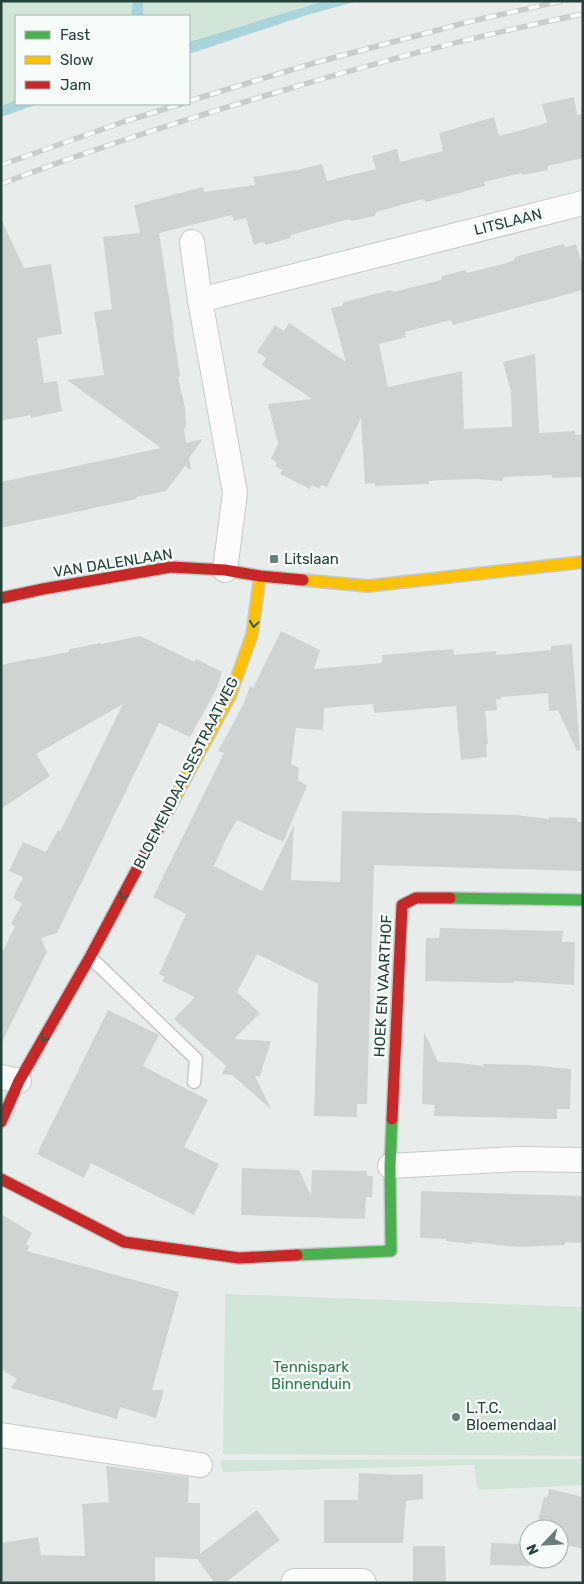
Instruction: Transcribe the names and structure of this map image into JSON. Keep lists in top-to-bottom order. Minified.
{"streets":{"street":["LITSLAAN","VAN DALENLAAN","BLOEMENDAALSESTRAATWEG","HOEK EN VAARTHOF"]},"crossings":[["VAN DALENLAAN","BLOEMENDAALSESTRAATWEG"]],"one_way":["BLOEMENDAALSESTRAATWEG"],"parks":["Tennispark Binnenduin"],"places":{"transit":["Litslaan"],"other":["L.T.C. Bloemendaal"]},"legend":["Fast","Slow","Jam"],"north":"bottom left"}
